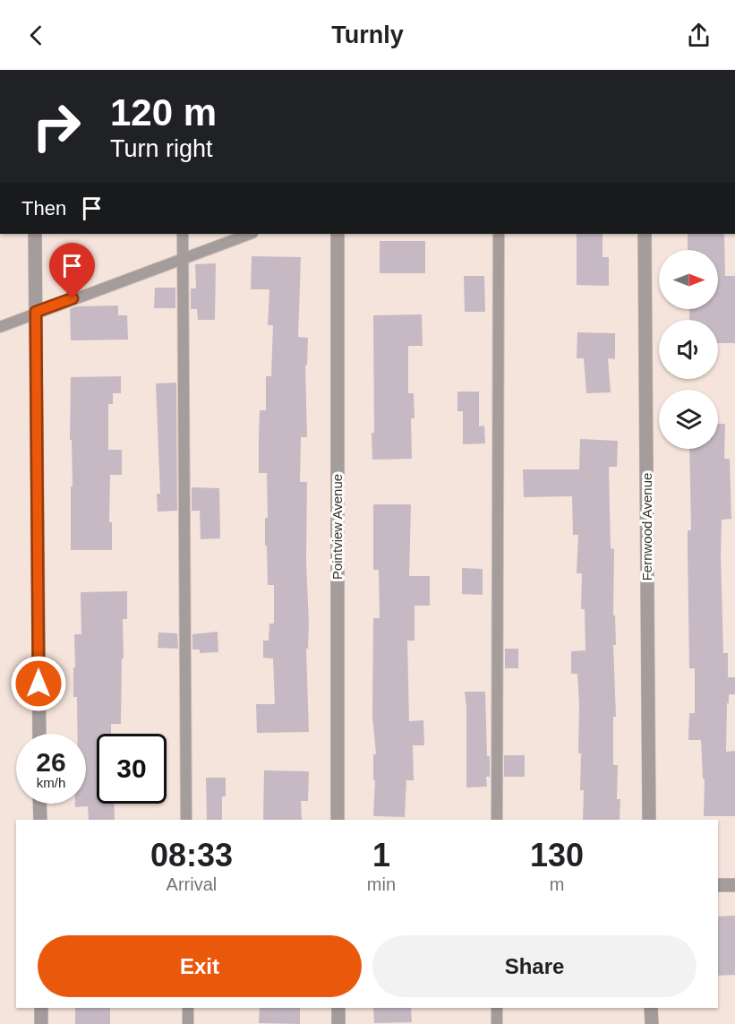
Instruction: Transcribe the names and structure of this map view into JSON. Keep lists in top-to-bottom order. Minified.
{"streets":{"street":["Pointview Avenue","Fernwood Avenue"]},"north":"right","page":{"header":"Turnly","turn":["120 m","Turn right"],"then":"Then","speed":"26 km/h","limit":"30","eta":["08:33","Arrival","1","min","130","m"],"buttons":["Exit","Share"]}}
